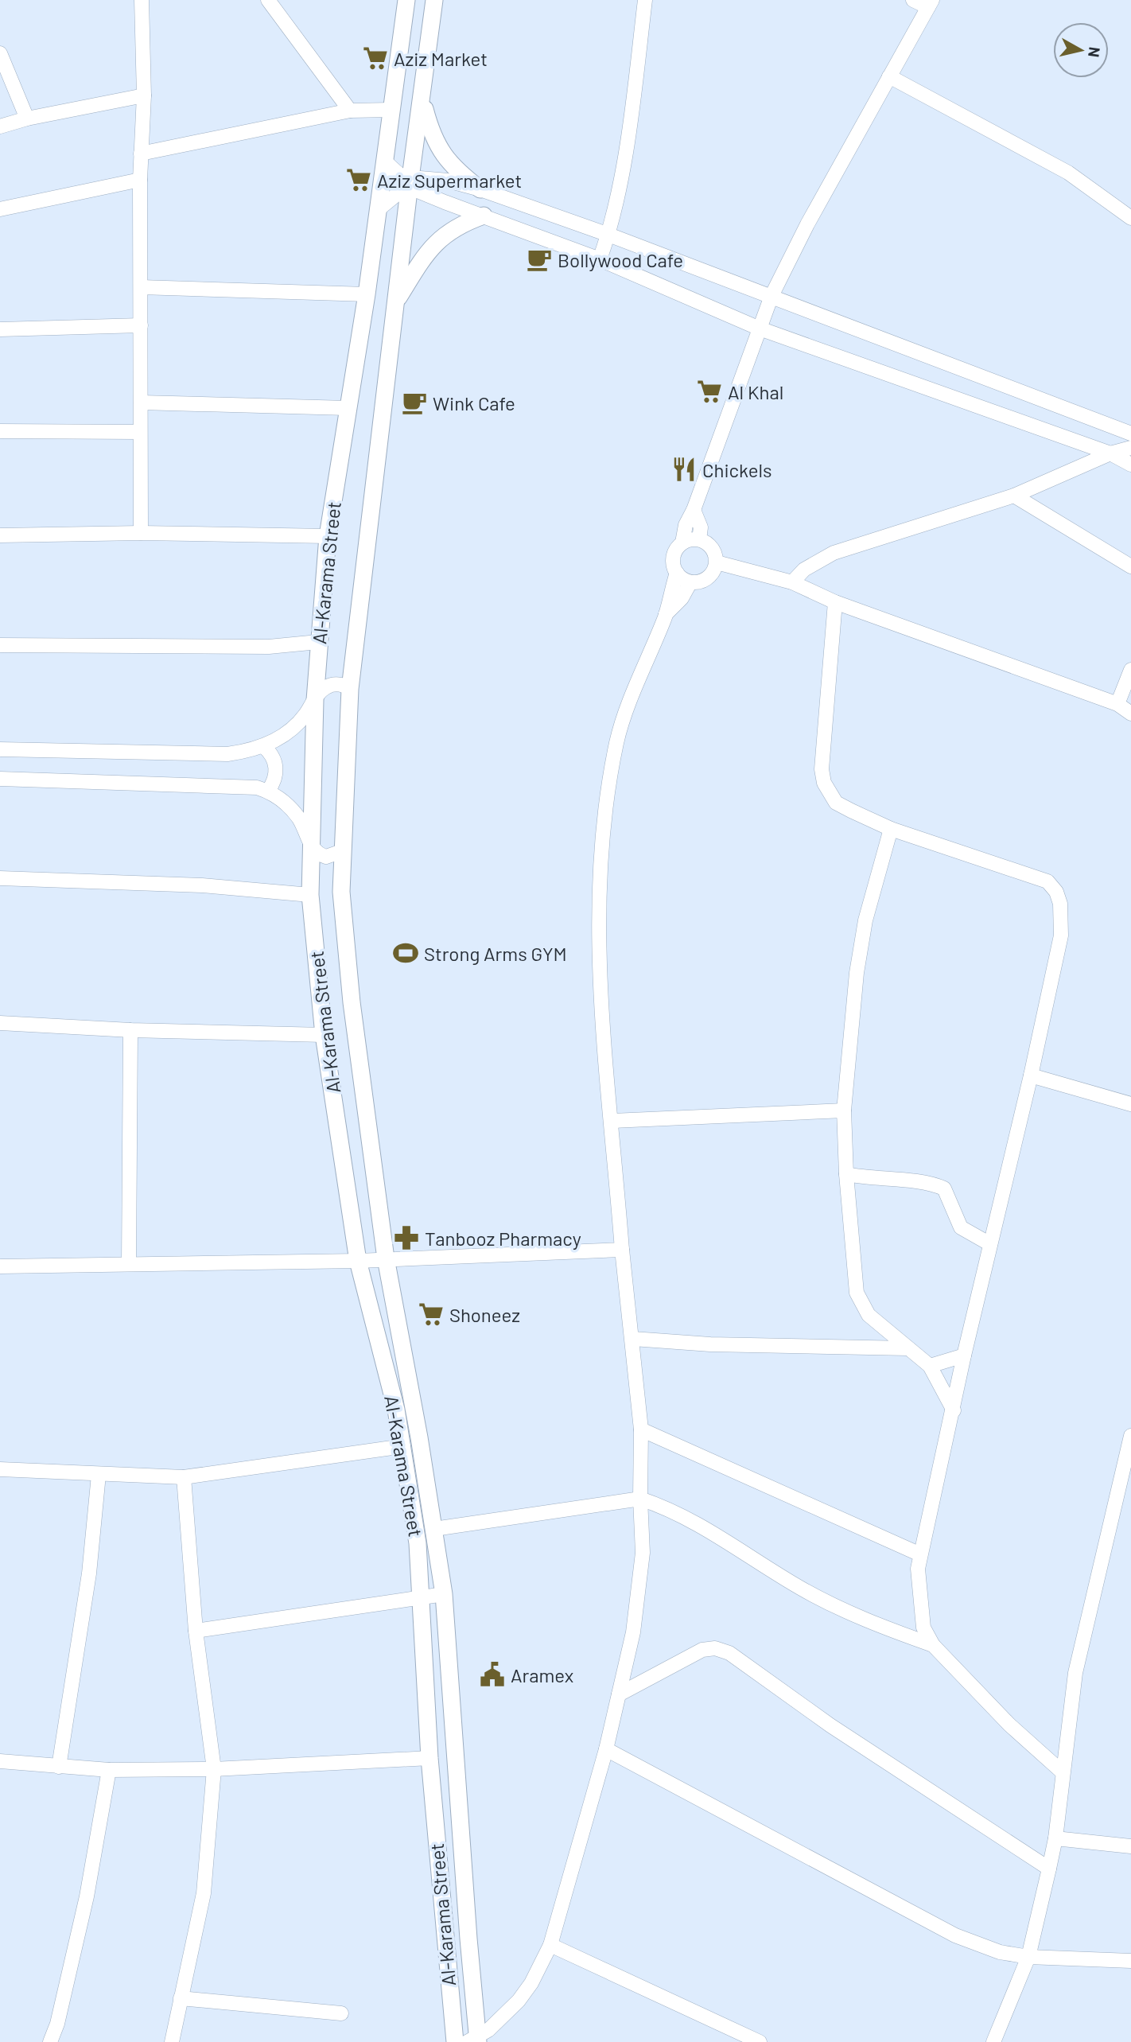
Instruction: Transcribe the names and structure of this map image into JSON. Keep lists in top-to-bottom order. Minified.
{"streets":{"street":["Al-Karama Street"]},"places":{"supermarket":["Aziz Market","Aziz Supermarket","Al Khal","Shoneez"],"cafe":["Bollywood Cafe","Wink Cafe"],"restaurant":["Chickels"],"sports":["Strong Arms GYM"],"pharmacy":["Tanbooz Pharmacy"],"public building":["Aramex"]},"north":"right"}
